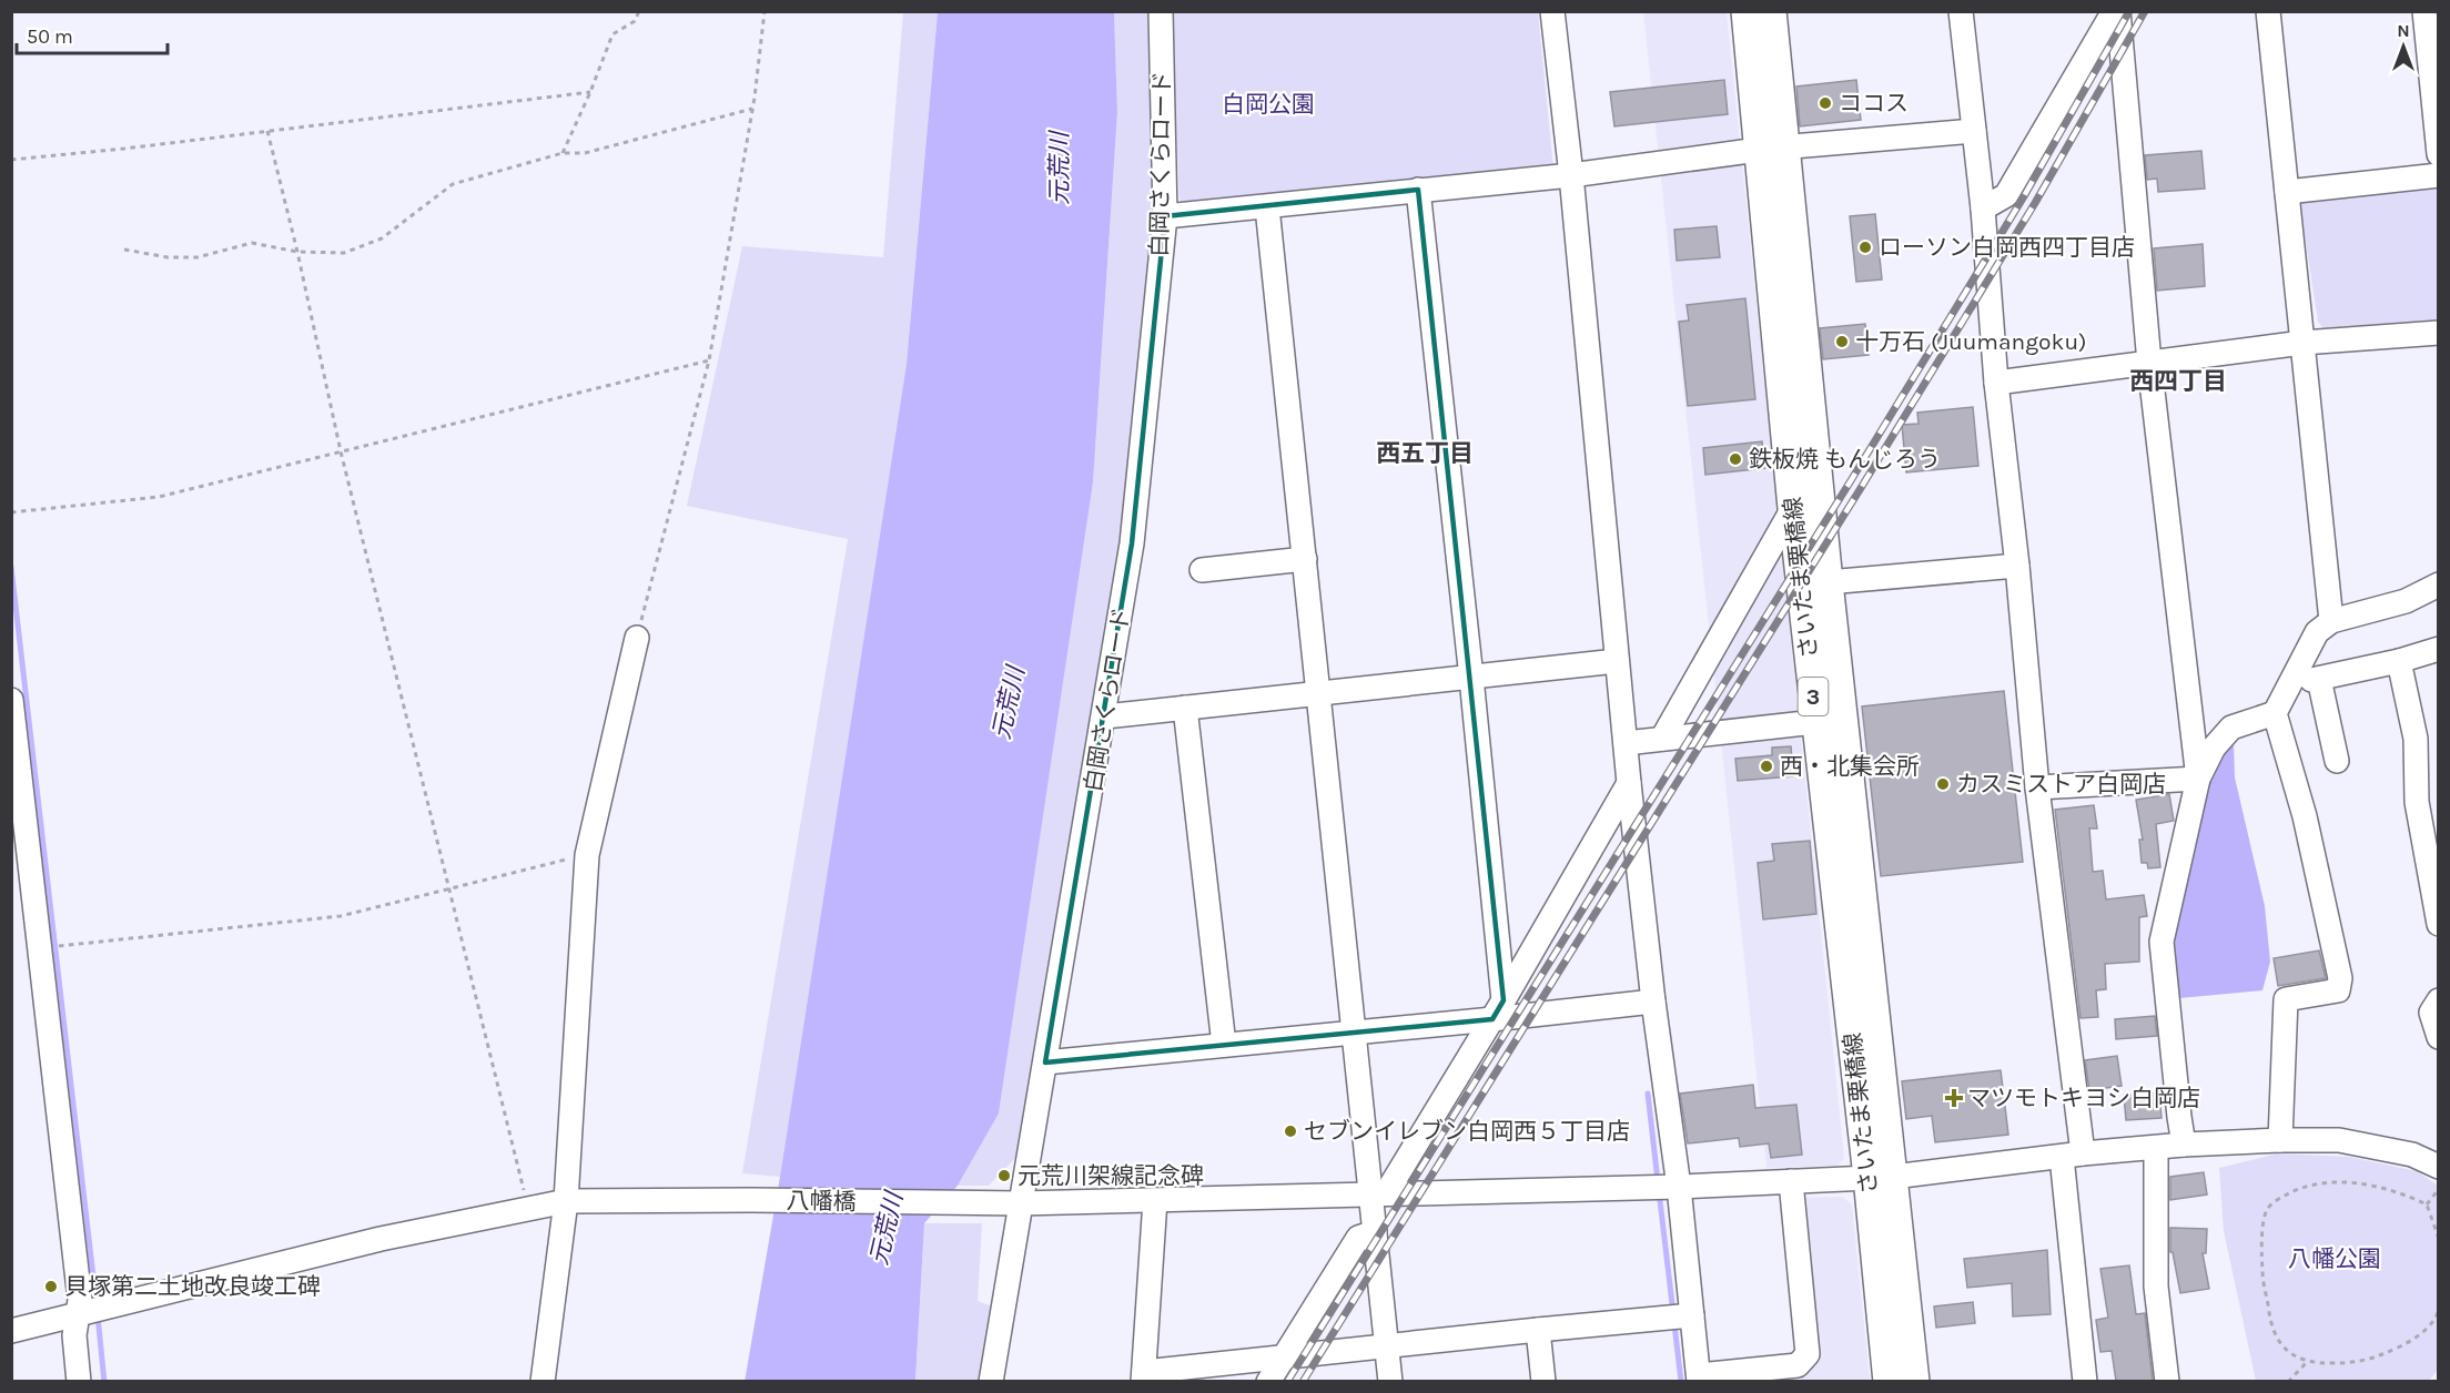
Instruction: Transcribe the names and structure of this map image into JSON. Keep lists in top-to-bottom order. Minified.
{"streets":{"main road":["さいたま栗橋線","3"],"street":["白岡さくらロード","八幡橋"]},"crossings":[["白岡さくらロード","八幡橋"],["さいたま栗橋線","八幡橋"]],"districts":["西四丁目","西五丁目"],"water":["元荒川"],"parks":["白岡公園","八幡公園"],"places":{"other":["ココス","ローソン白岡西四丁目店","十万石 (Juumangoku)","鉄板焼 もんじろう","西・北集会所","カスミストア白岡店","セブンイレブン白岡西５丁目店","元荒川架線記念碑","貝塚第二土地改良竣工碑"],"health":["マツモトキヨシ白岡店"]},"scale_bar":"50 m","north":"top"}
